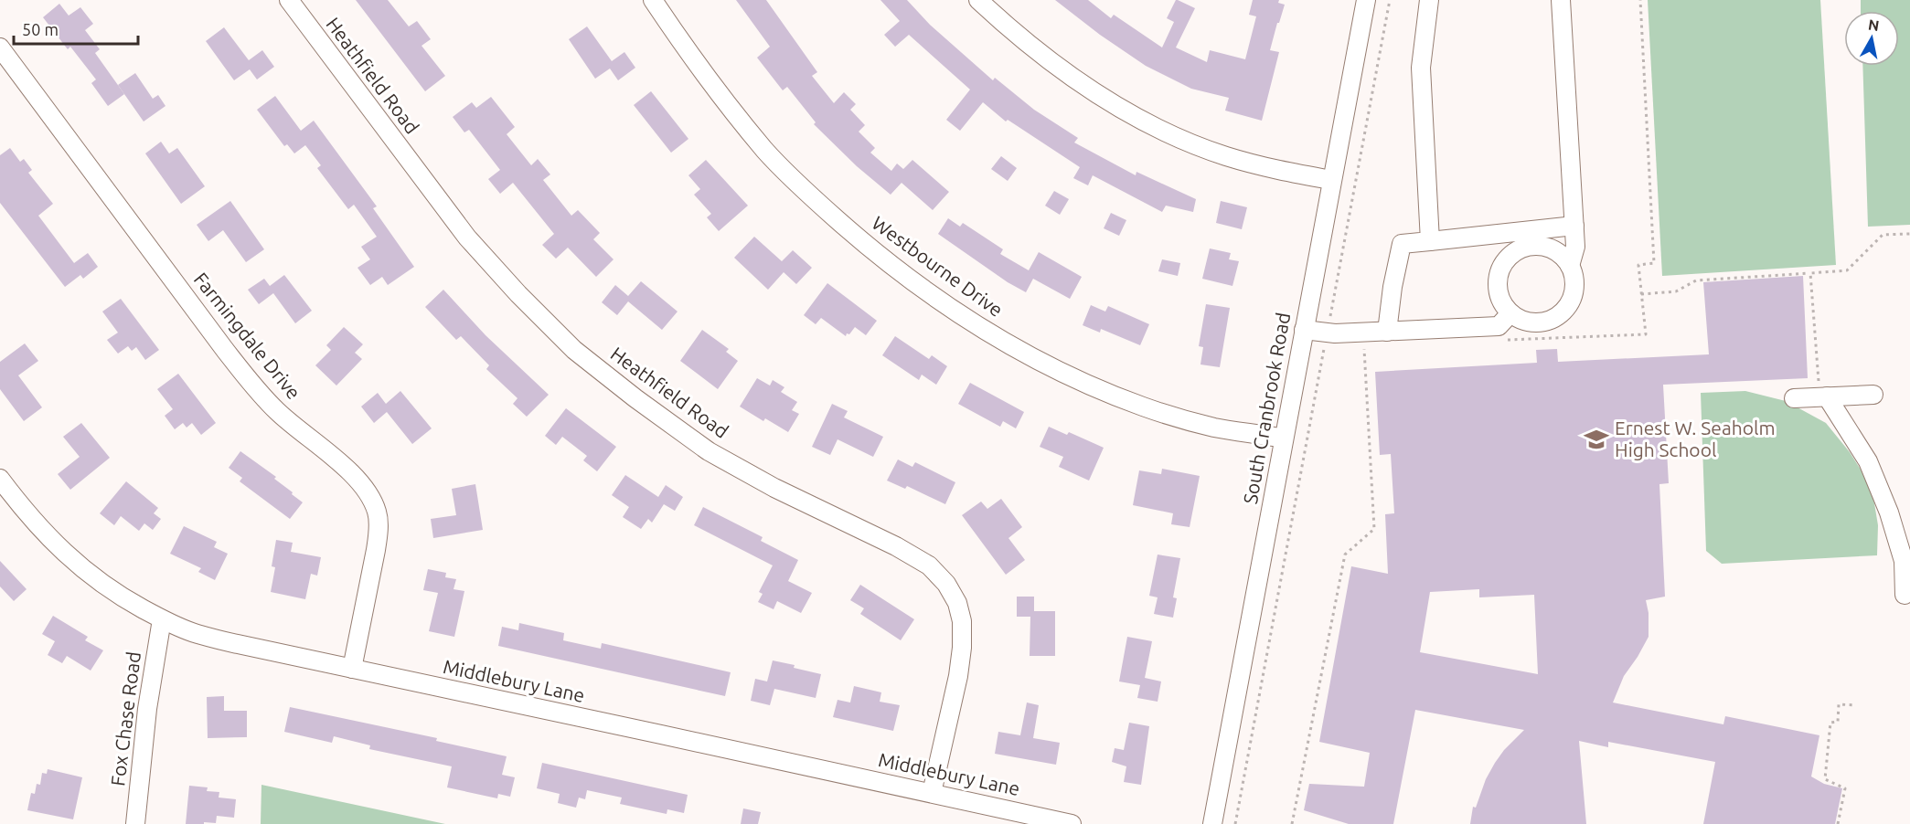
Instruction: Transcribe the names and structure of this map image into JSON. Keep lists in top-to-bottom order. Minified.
{"streets":{"street":["Heathfield Road","Westbourne Drive","Farmingdale Drive","South Cranbrook Road","Middlebury Lane","Fox Chase Road"]},"crossings":[["Heathfield Road","Middlebury Lane"],["Westbourne Drive","South Cranbrook Road"],["Farmingdale Drive","Middlebury Lane"],["Middlebury Lane","Fox Chase Road"]],"places":{"school or university":["Ernest W. Seaholm High School"]},"scale_bar":"50 m","north":"top"}
